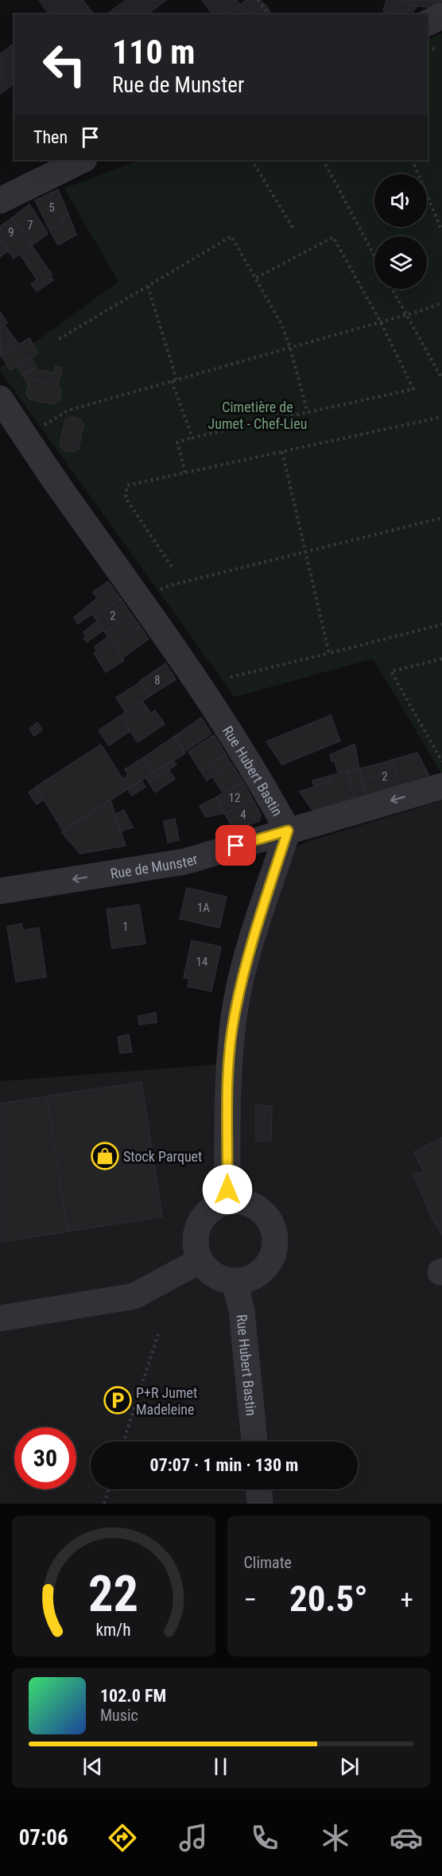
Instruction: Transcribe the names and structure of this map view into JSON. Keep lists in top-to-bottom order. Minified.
{"streets":{"street":["Rue Hubert Bastin","Rue de Munster"]},"crossings":[["Rue Hubert Bastin","Rue de Munster"]],"one_way":["Rue de Munster"],"parks":["Cimetière de Jumet - Chef-Lieu"],"places":{"shop":["Stock Parquet"],"parking":["P+R Jumet Madeleine"]},"house_numbers":["5","7","9","2","8","2","12","4","1A","1","14"],"page":{"turn":["110 m","Rue de Munster"],"then":"Then","limit":"30","trip":"07:07 · 1 min · 130 m","tile":"Climate","heat":["−","20.5°","+"],"song":["102.0 FM","Music"],"tabs":"07:06","gauge":["22","km/h"]}}
